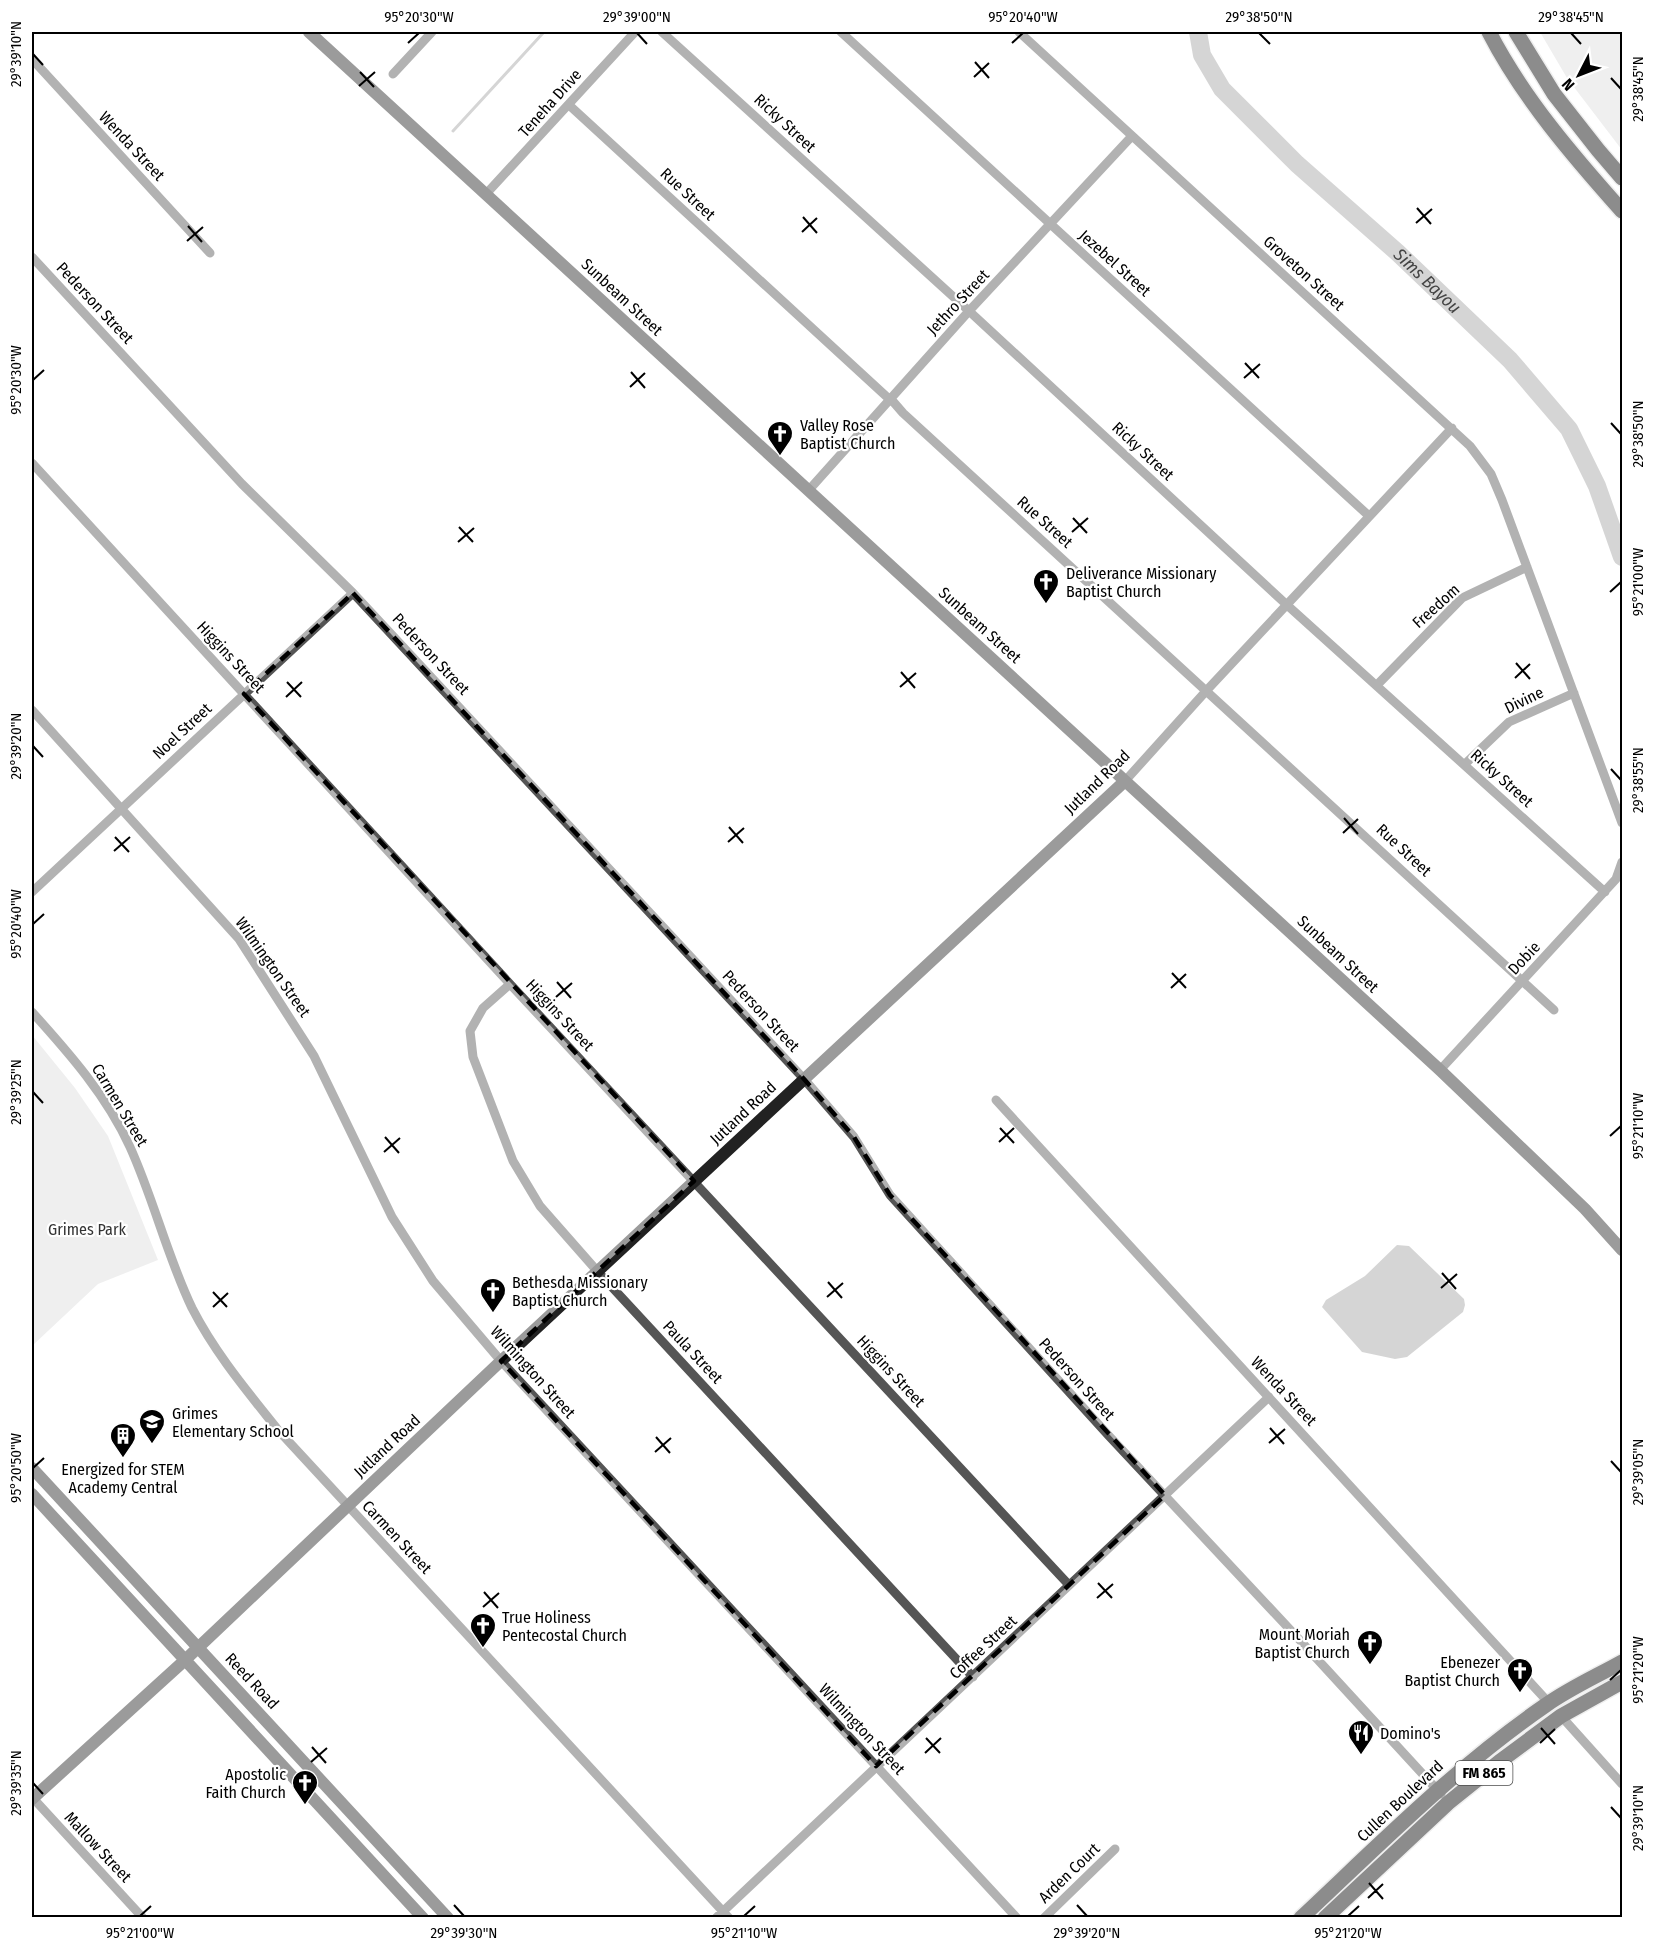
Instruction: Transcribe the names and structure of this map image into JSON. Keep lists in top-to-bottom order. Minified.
{"streets":{"main road":["FM 865","Cullen Boulevard"],"street":["Teneha Drive","Ricky Street","Wenda Street","Rue Street","Jezebel Street","Groveton Street","Sunbeam Street","Jethro Street","Pederson Street","Freedom","Higgins Street","Divine","Noel Street","Jutland Road","Dobie","Wilmington Street","Carmen Street","Paula Street","Coffee Street","Reed Road","Mallow Street","Arden Court"]},"crossings":[["Teneha Drive","Rue Street"],["Teneha Drive","Sunbeam Street"],["Ricky Street","Jethro Street"],["Ricky Street","Freedom"],["Ricky Street","Divine"],["Ricky Street","Jutland Road"],["Ricky Street","Dobie"],["Wenda Street","Coffee Street"],["Wenda Street","Cullen Boulevard"],["Rue Street","Jethro Street"],["Rue Street","Jutland Road"],["Rue Street","Dobie"],["Jezebel Street","Jethro Street"],["Jezebel Street","Jutland Road"],["Groveton Street","Jethro Street"],["Groveton Street","Freedom"],["Groveton Street","Jutland Road"],["Sunbeam Street","Jethro Street"],["Sunbeam Street","Jutland Road"],["Sunbeam Street","Dobie"],["Pederson Street","Noel Street"],["Pederson Street","Jutland Road"],["Pederson Street","Coffee Street"],["Pederson Street","Cullen Boulevard"],["Higgins Street","Noel Street"],["Higgins Street","Jutland Road"],["Higgins Street","Paula Street"],["Higgins Street","Coffee Street"],["Noel Street","Wilmington Street"],["Jutland Road","Wilmington Street"],["Jutland Road","Carmen Street"],["Jutland Road","Paula Street"],["Jutland Road","Reed Road"],["Jutland Road","Mallow Street"],["Wilmington Street","Coffee Street"],["Carmen Street","Coffee Street"],["Paula Street","Coffee Street"]],"water":["Sims Bayou"],"parks":["Grimes Park"],"places":{"church":["Valley Rose Baptist Church","Deliverance Missionary Baptist Church","Bethesda Missionary Baptist Church","True Holiness Pentecostal Church","Mount Moriah Baptist Church","Ebenezer Baptist Church","Apostolic Faith Church"],"school or university":["Grimes Elementary School"],"building":["Energized for STEM Academy Central"],"restaurant":["Domino's"]},"north":"bottom left","coordinates":["95°20'30\"W","29°39'00\"N","95°20'40\"W","29°38'50\"N","29°38'45\"N","29°39'10\"N","95°21'00\"W","29°39'20\"N","29°38'55\"N","29°39'25\"N","95°21'10\"W","95°20'50\"W","29°39'05\"N","95°21'20\"W","29°39'35\"N","29°39'30\"N"]}
